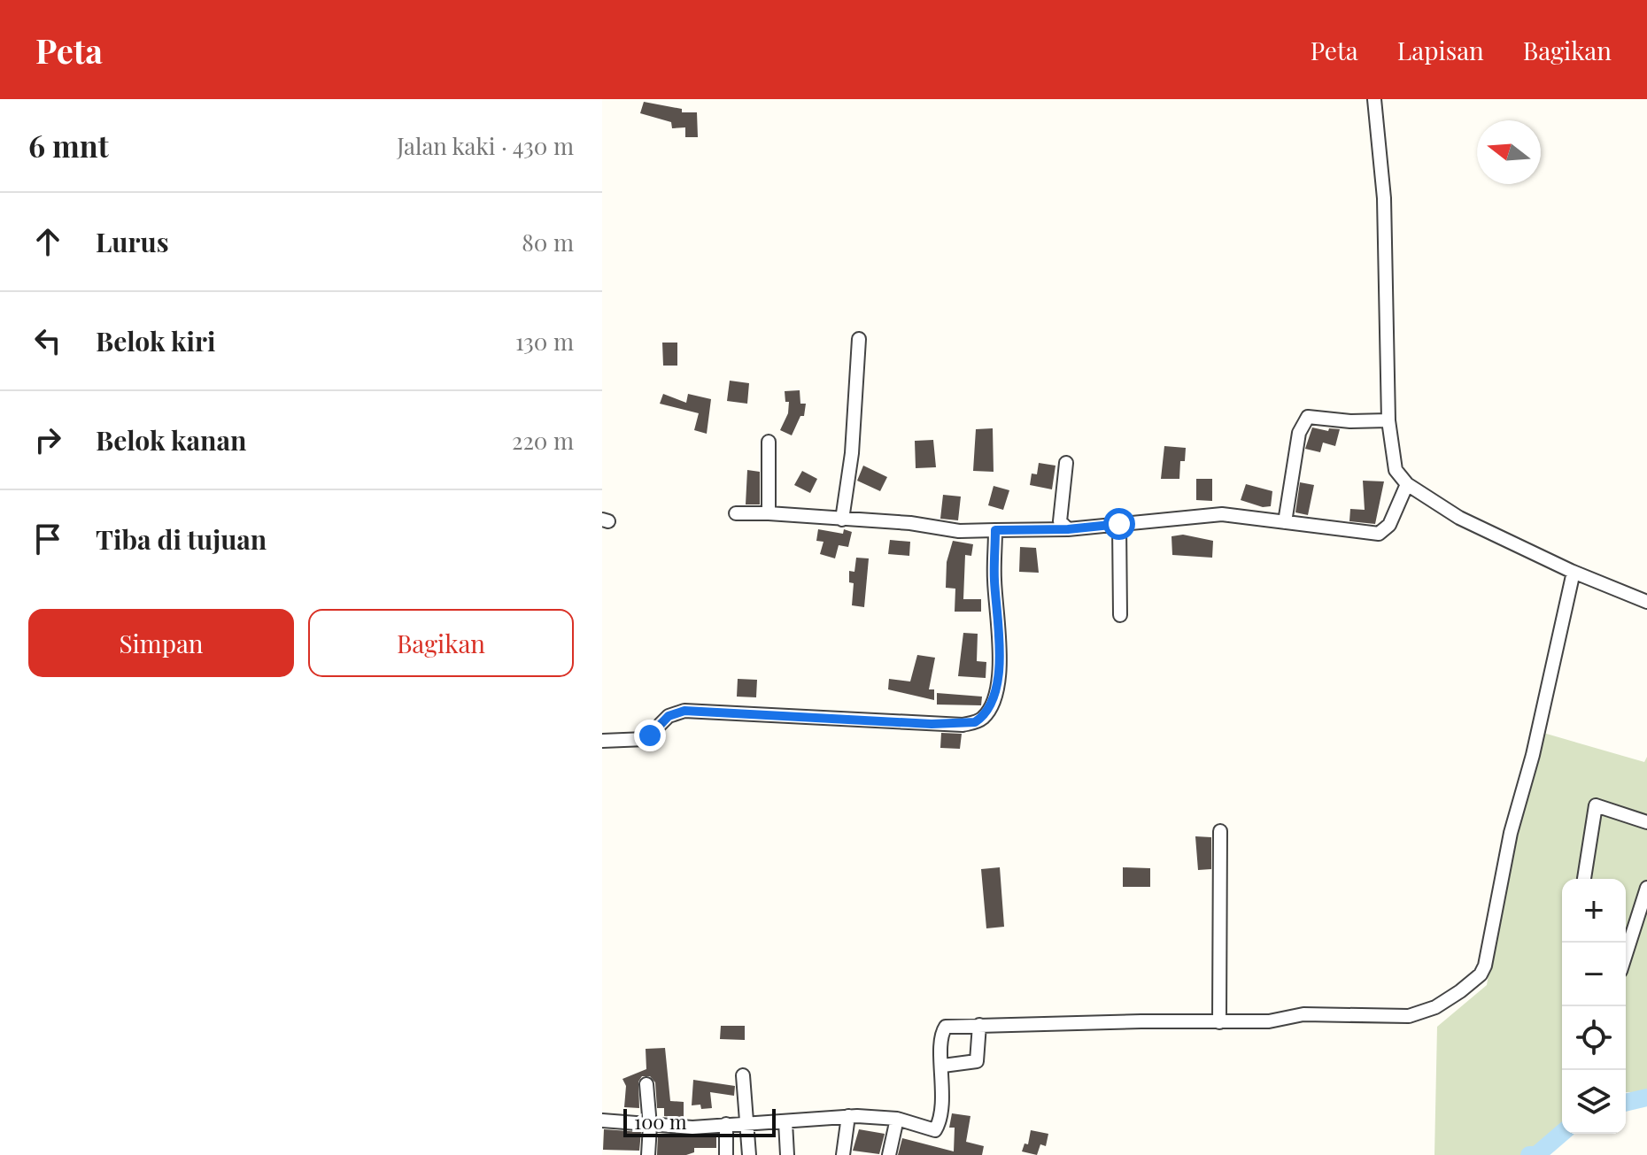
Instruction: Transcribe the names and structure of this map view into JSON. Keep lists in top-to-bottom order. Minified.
{"scale_bar":"100 m","north":"left","page":{"header":"Peta","nav":["Peta","Lapisan","Bagikan"],"heading":["6 mnt","Jalan kaki · 430 m"],"list":[["Lurus","80 m"],["Belok kiri","130 m"],["Belok kanan","220 m"],"Tiba di tujuan"],"buttons":["Simpan","Bagikan"],"map_buttons":["+","−"],"scale":"100 m"}}
